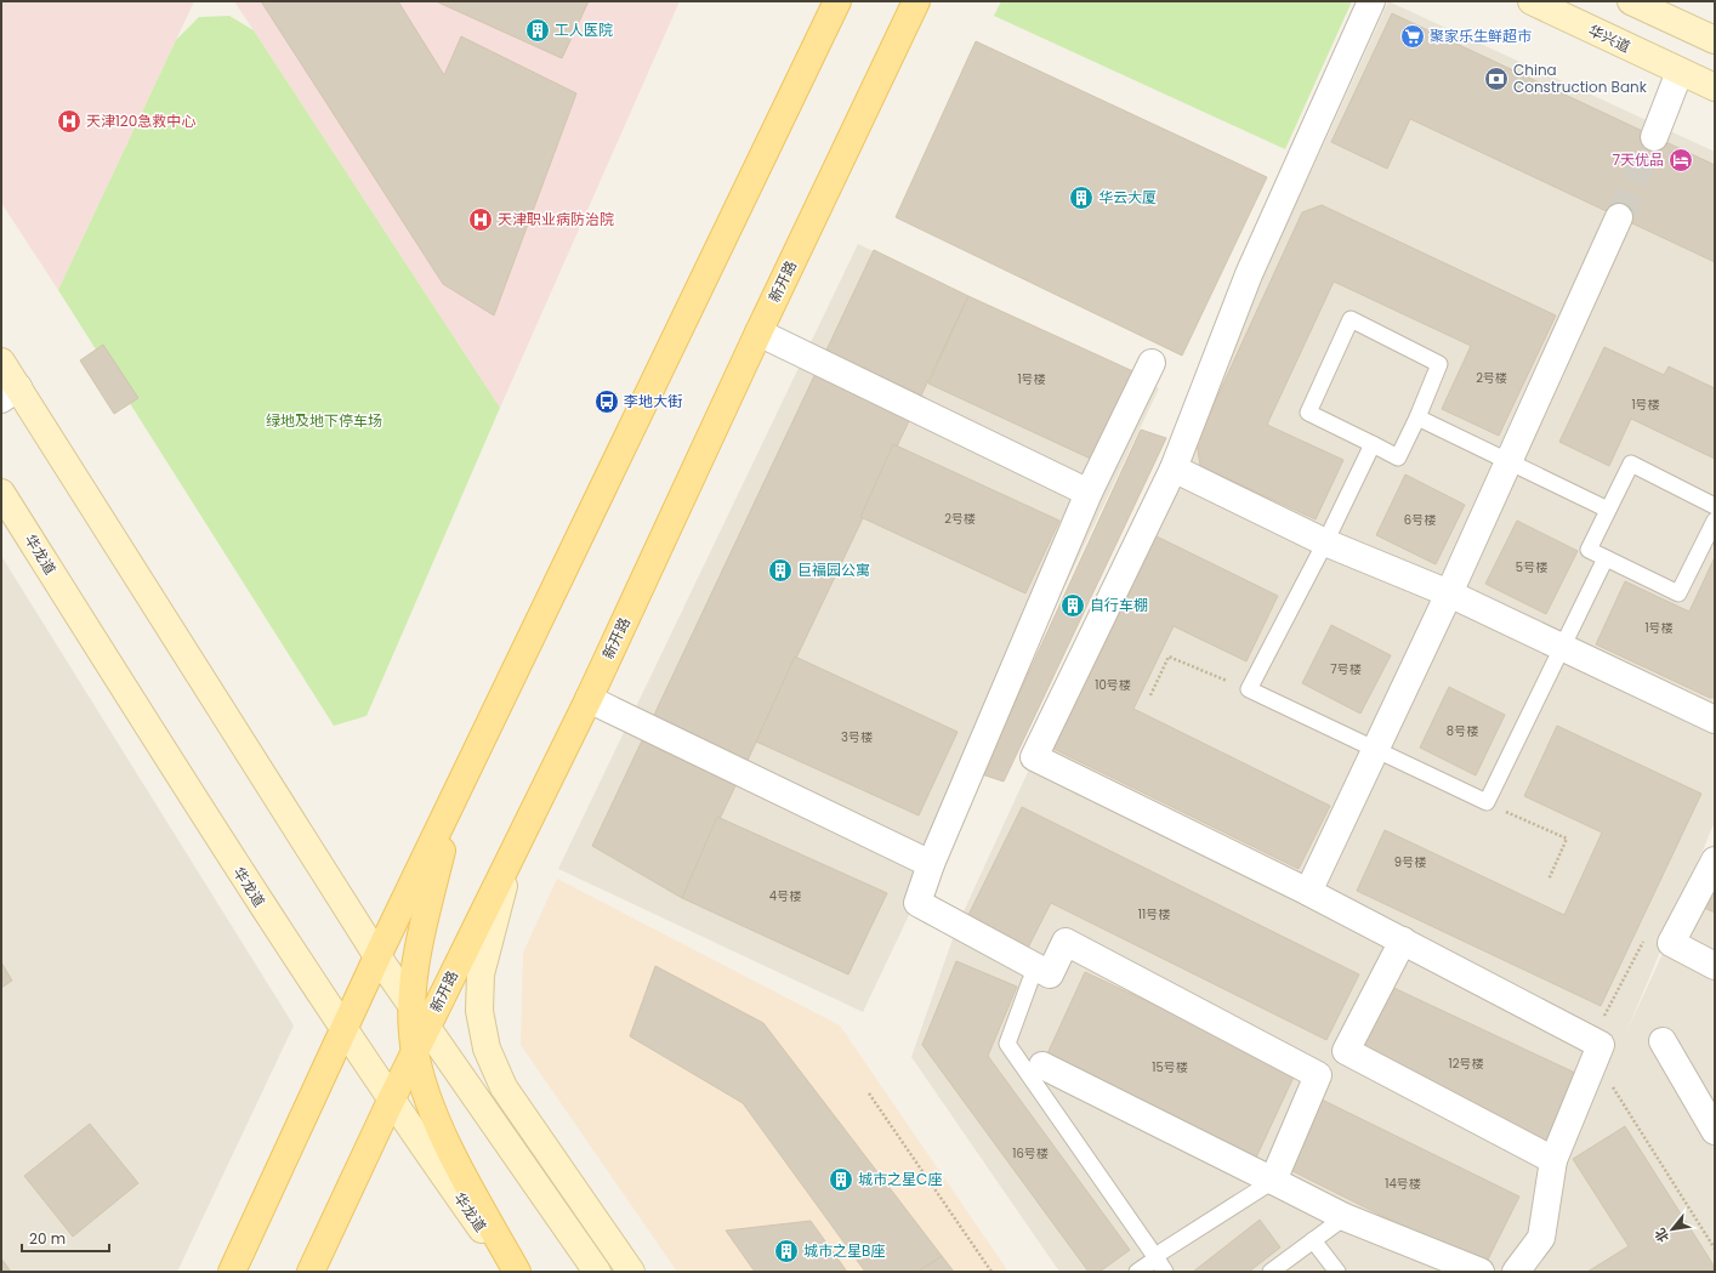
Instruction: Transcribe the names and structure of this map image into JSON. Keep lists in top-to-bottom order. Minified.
{"streets":{"main road":["华兴道","新开路","华龙道"]},"crossings":[["新开路","华龙道"]],"parks":["绿地及地下停车场"],"places":{"building":["工人医院","华云大厦","巨福园公寓","自行车棚","城市之星C座","城市之星B座"],"supermarket":["聚家乐生鲜超市"],"bank":["China Construction Bank"],"hospital":["天津120急救中心","天津职业病防治院"],"hotel":["7天优品"],"bus stop":["李地大街"]},"house_numbers":["2号楼","1号楼","1号楼","2号楼","6号楼","5号楼","1号楼","7号楼","10号楼","8号楼","3号楼","9号楼","4号楼","11号楼","12号楼","15号楼","16号楼","14号楼"],"scale_bar":"20 m","north":"bottom left"}
